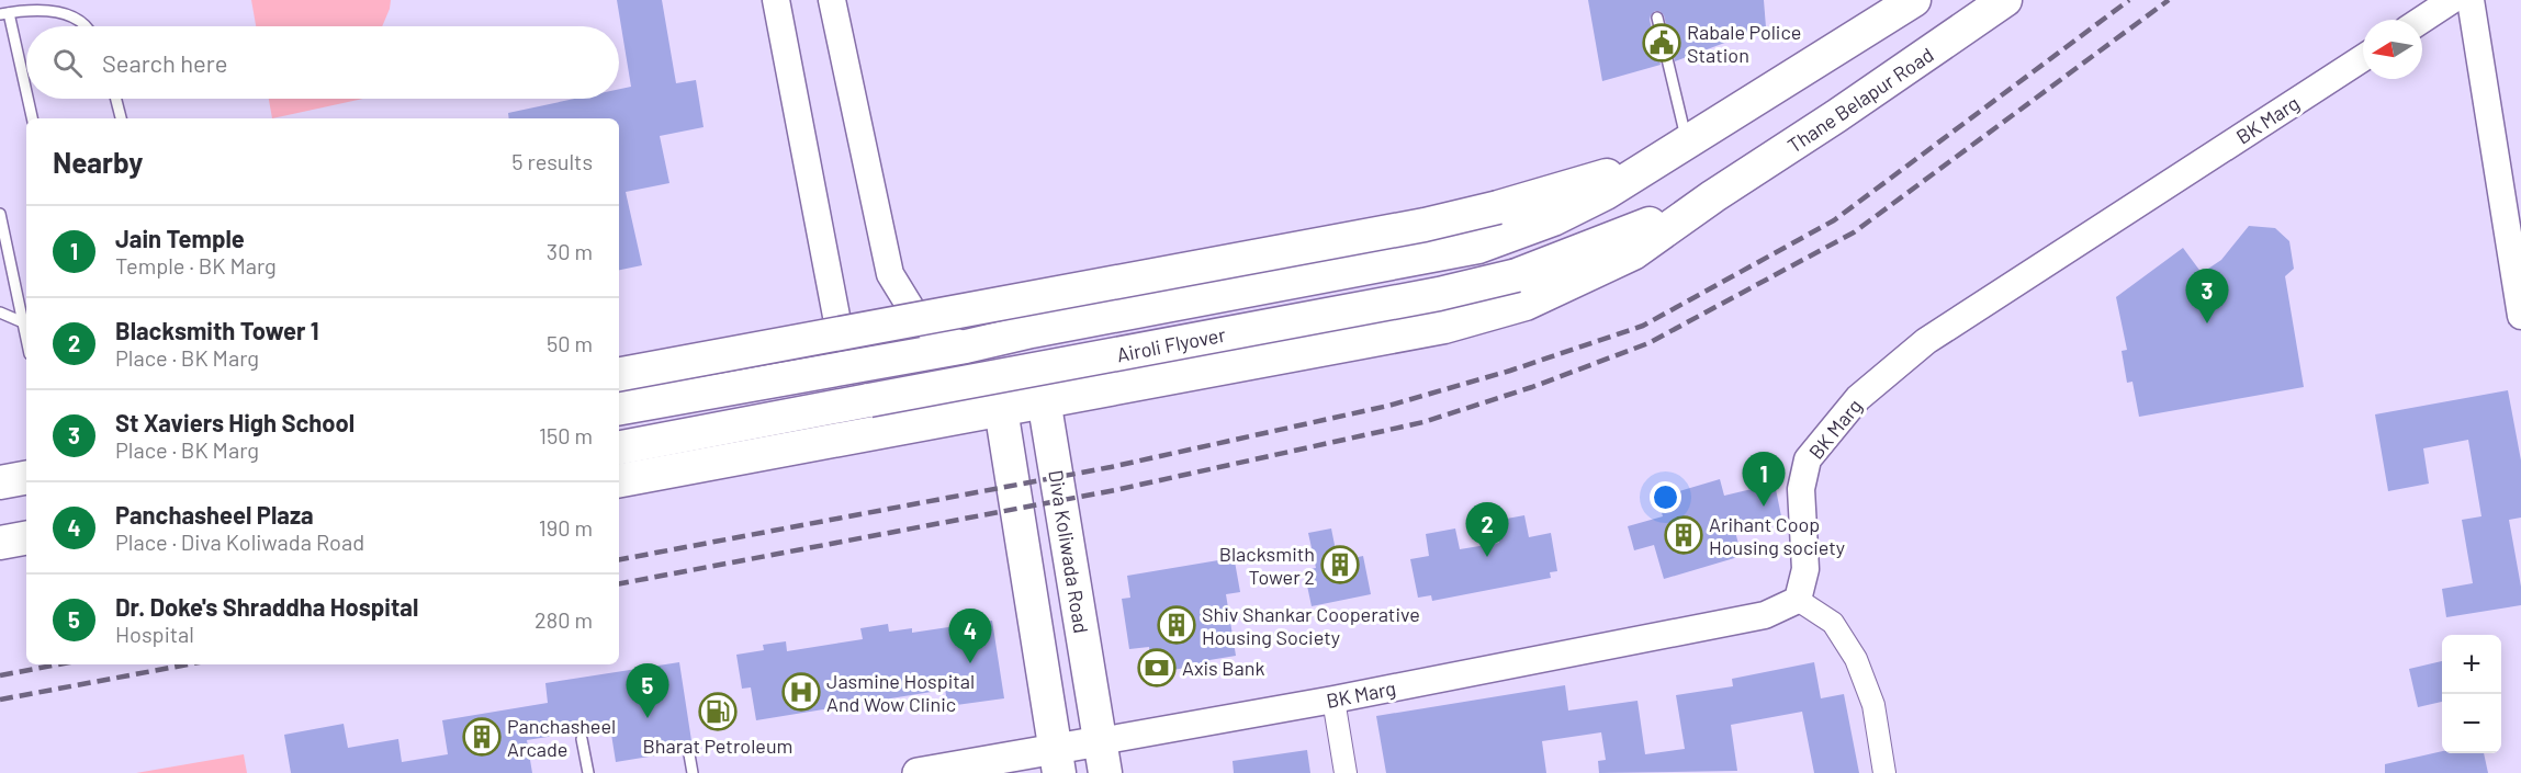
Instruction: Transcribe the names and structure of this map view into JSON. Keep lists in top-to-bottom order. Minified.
{"streets":{"main road":["Thane Belapur Road","Airoli Flyover","Diva Koliwada Road"],"street":["BK Marg"]},"crossings":[["Thane Belapur Road","Airoli Flyover"],["BK Marg","Diva Koliwada Road"]],"places":{"public building":["Rabale Police Station"],"building":["Arihant Coop Housing society","Blacksmith Tower 2","Shiv Shankar Cooperative Housing Society","Panchasheel Arcade"],"bank":["Axis Bank"],"hospital":["Jasmine Hospital And Wow Clinic"],"fuel station":["Bharat Petroleum"]},"north":"left","page":{"search":"Search here","heading":["Nearby","5 results"],"list":[{"mark":"1","name":"Jain Temple","note":"Temple · BK Marg","value":"30 m"},{"mark":"2","name":"Blacksmith Tower 1","note":"Place · BK Marg","value":"50 m"},{"mark":"3","name":"St Xaviers High School","note":"Place · BK Marg","value":"150 m"},{"mark":"4","name":"Panchasheel Plaza","note":"Place · Diva Koliwada Road","value":"190 m"},{"mark":"5","name":"Dr. Doke's Shraddha Hospital","note":"Hospital","value":"280 m"}],"pins":["3","1","2","4","5"],"map_buttons":["+","−"]}}
